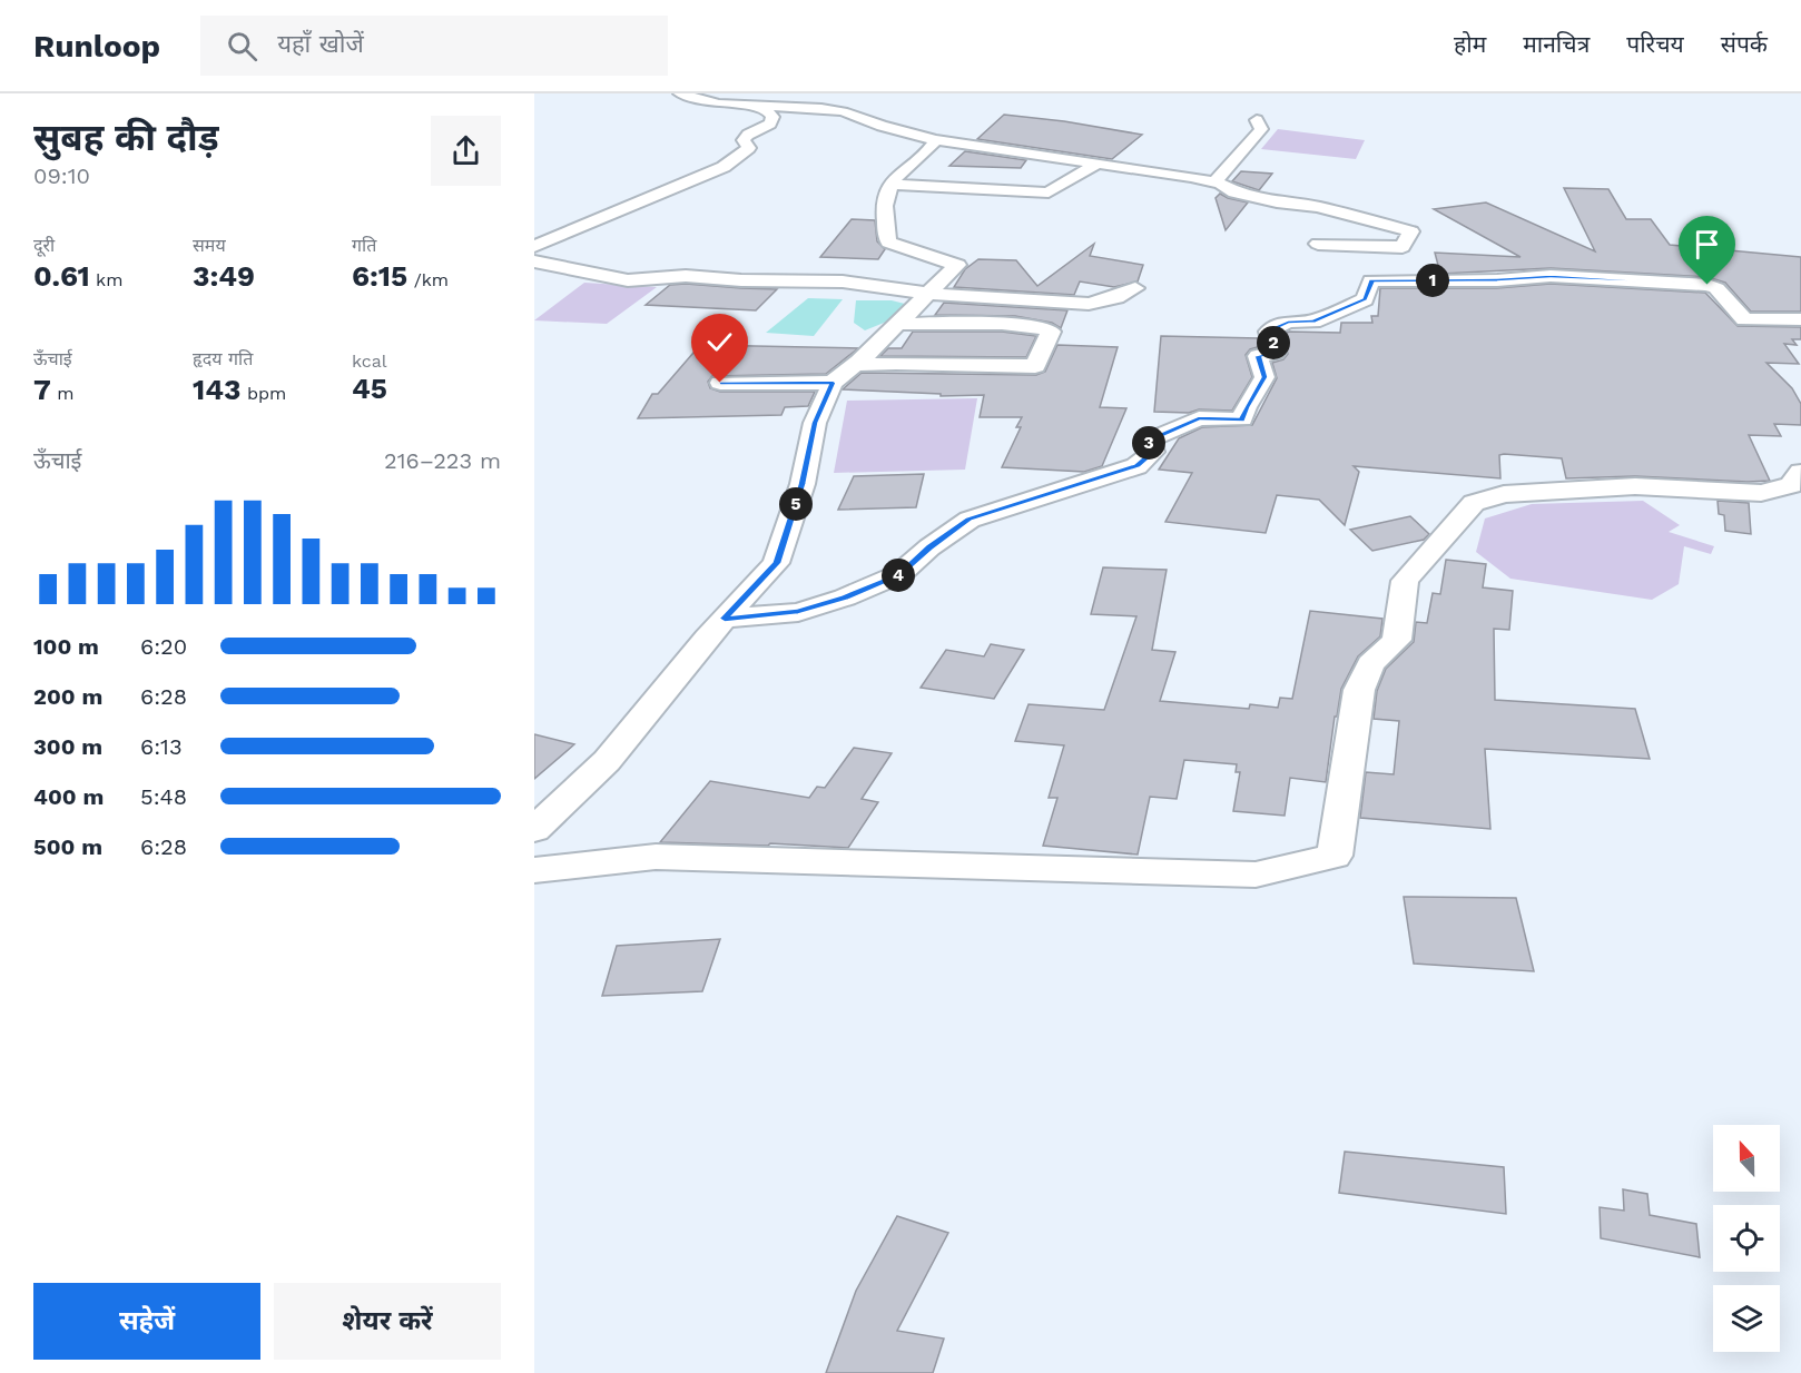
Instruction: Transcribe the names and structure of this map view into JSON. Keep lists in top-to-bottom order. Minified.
{"north":"top","page":{"header":"Runloop","search":"यहाँ खोजें","nav":["होम","मानचित्र","परिचय","संपर्क"],"heading":["सुबह की दौड़","09:10"],"stats":[["दूरी","0.61 km"],["समय","3:49"],["गति","6:15 /km"],["ऊँचाई","7 m"],["हृदय गति","143 bpm"],["kcal","45"]],"pins":["1","2","3","5","4"],"chart":["ऊँचाई","216–223 m"],"list":[{"name":"100 m","note":"6:20"},{"name":"200 m","note":"6:28"},{"name":"300 m","note":"6:13"},{"name":"400 m","note":"5:48"},{"name":"500 m","note":"6:28"}],"buttons":["सहेजें","शेयर करें"]}}
